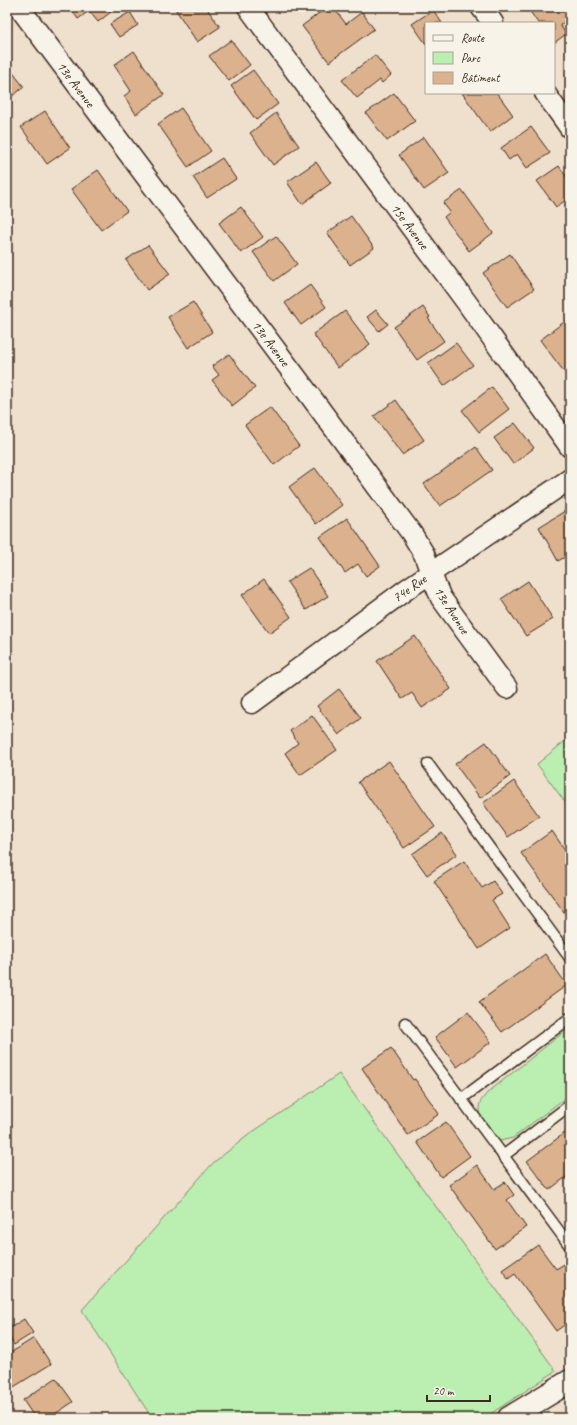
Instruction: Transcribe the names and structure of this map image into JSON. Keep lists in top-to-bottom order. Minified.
{"streets":{"street":["13e Avenue","15e Avenue","74e Rue"]},"crossings":[["13e Avenue","74e Rue"]],"legend":["Route","Parc","Bâtiment"],"scale_bar":"20 m"}
